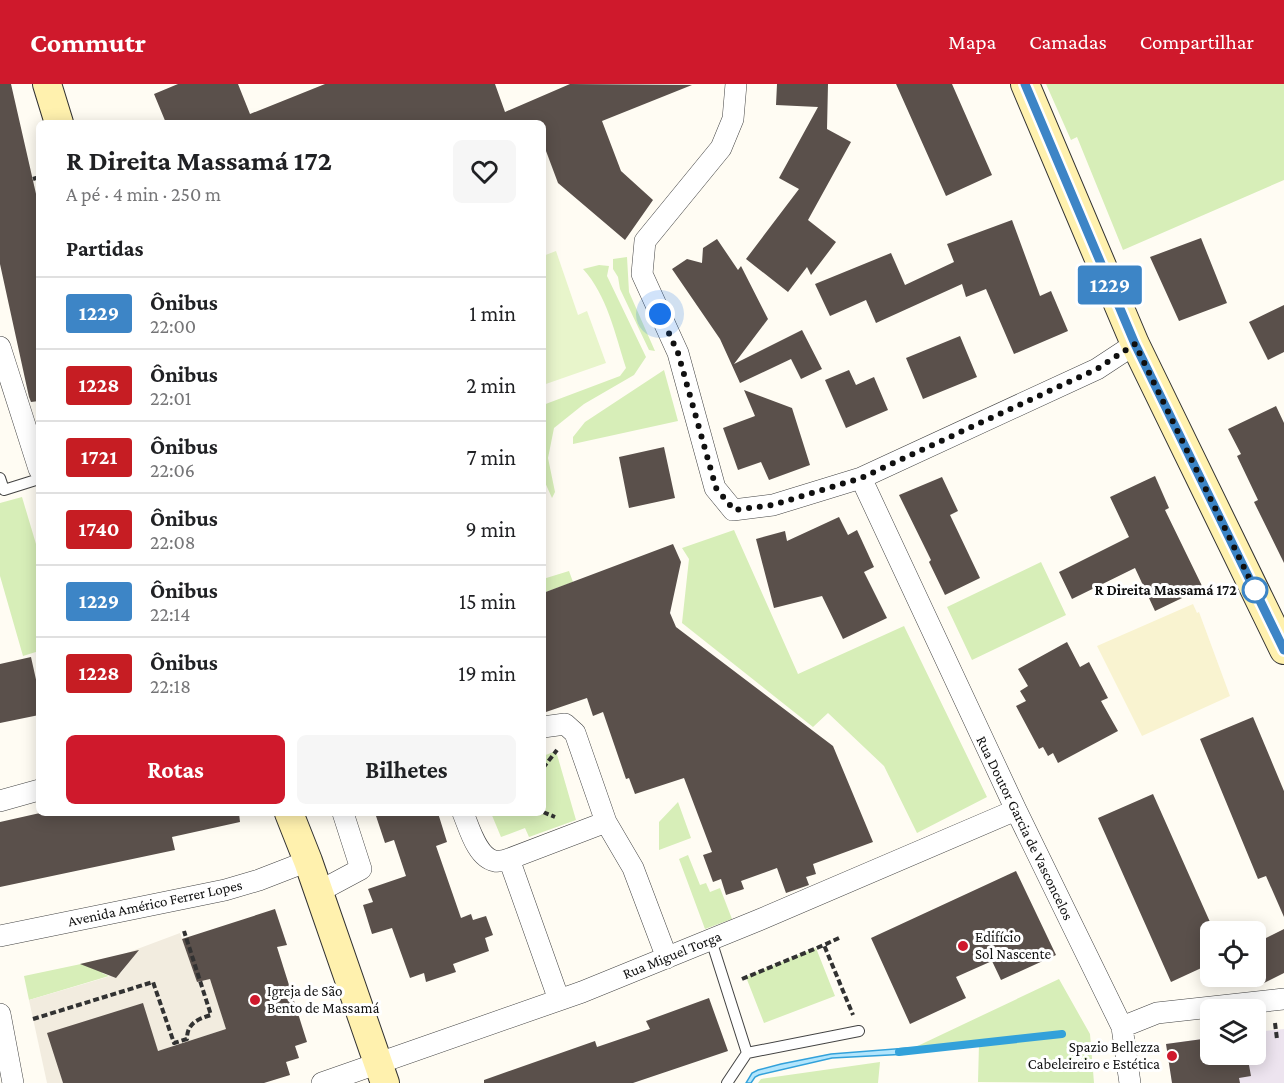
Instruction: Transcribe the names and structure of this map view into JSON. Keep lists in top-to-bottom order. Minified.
{"streets":{"street":["Rua Doutor Garcia de Vasconcelos","Avenida Américo Ferrer Lopes","Rua Miguel Torga"]},"crossings":[["Rua Doutor Garcia de Vasconcelos","Rua Miguel Torga"]],"places":["R Direita Massamá 172","Edifício Sol Nascente","Igreja de São Bento de Massamá","Spazio Bellezza Cabeleireiro e Estética"],"lines":["bus line 1229"],"page":{"header":"Commutr","nav":["Mapa","Camadas","Compartilhar"],"on_map":"1229","heading":[["R Direita Massamá 172","A pé · 4 min · 250 m"],"Partidas"],"list":[{"mark":"1229","name":"Ônibus","note":"22:00","value":"1 min"},{"mark":"1228","name":"Ônibus","note":"22:01","value":"2 min"},{"mark":"1721","name":"Ônibus","note":"22:06","value":"7 min"},{"mark":"1740","name":"Ônibus","note":"22:08","value":"9 min"},{"mark":"1229","name":"Ônibus","note":"22:14","value":"15 min"},{"mark":"1228","name":"Ônibus","note":"22:18","value":"19 min"}],"buttons":["Rotas","Bilhetes"]}}
